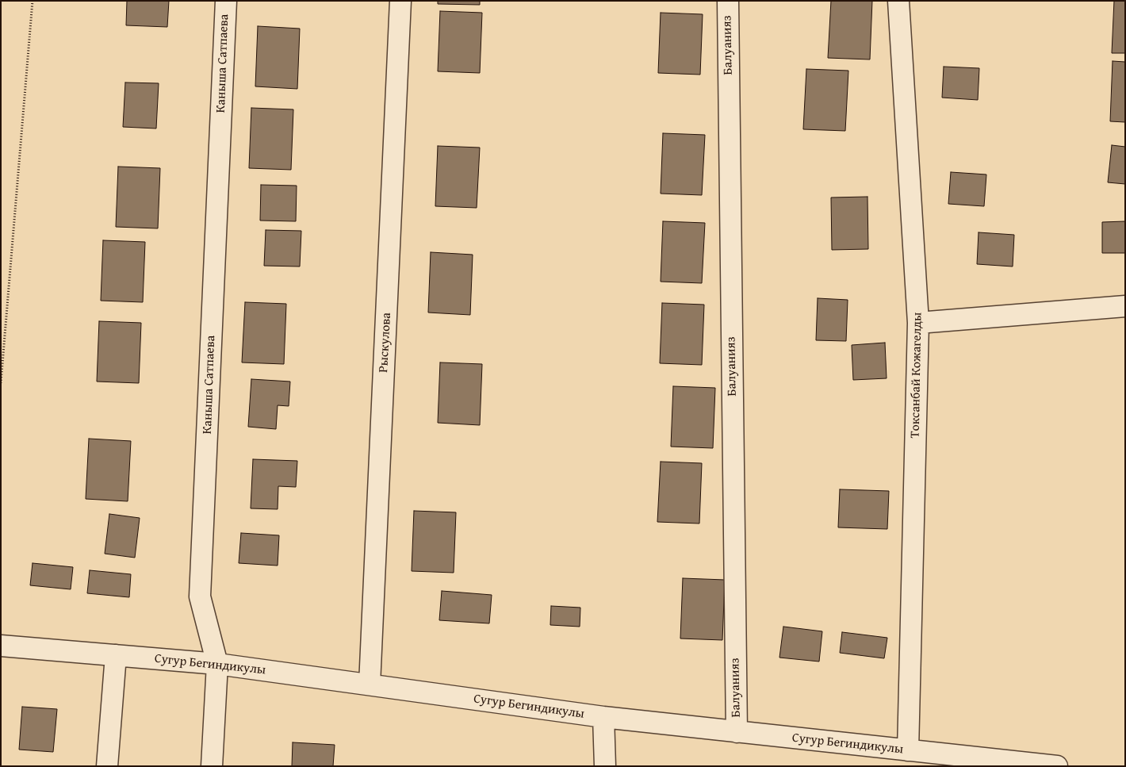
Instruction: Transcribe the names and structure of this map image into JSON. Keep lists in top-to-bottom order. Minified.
{"streets":{"street":["Балуанияз","Каныша Сатпаева","Рыскулова","Токсанбай Кожагелды","Сугур Бегиндикулы"]},"crossings":[["Балуанияз","Сугур Бегиндикулы"],["Каныша Сатпаева","Сугур Бегиндикулы"],["Рыскулова","Сугур Бегиндикулы"],["Токсанбай Кожагелды","Сугур Бегиндикулы"]]}
